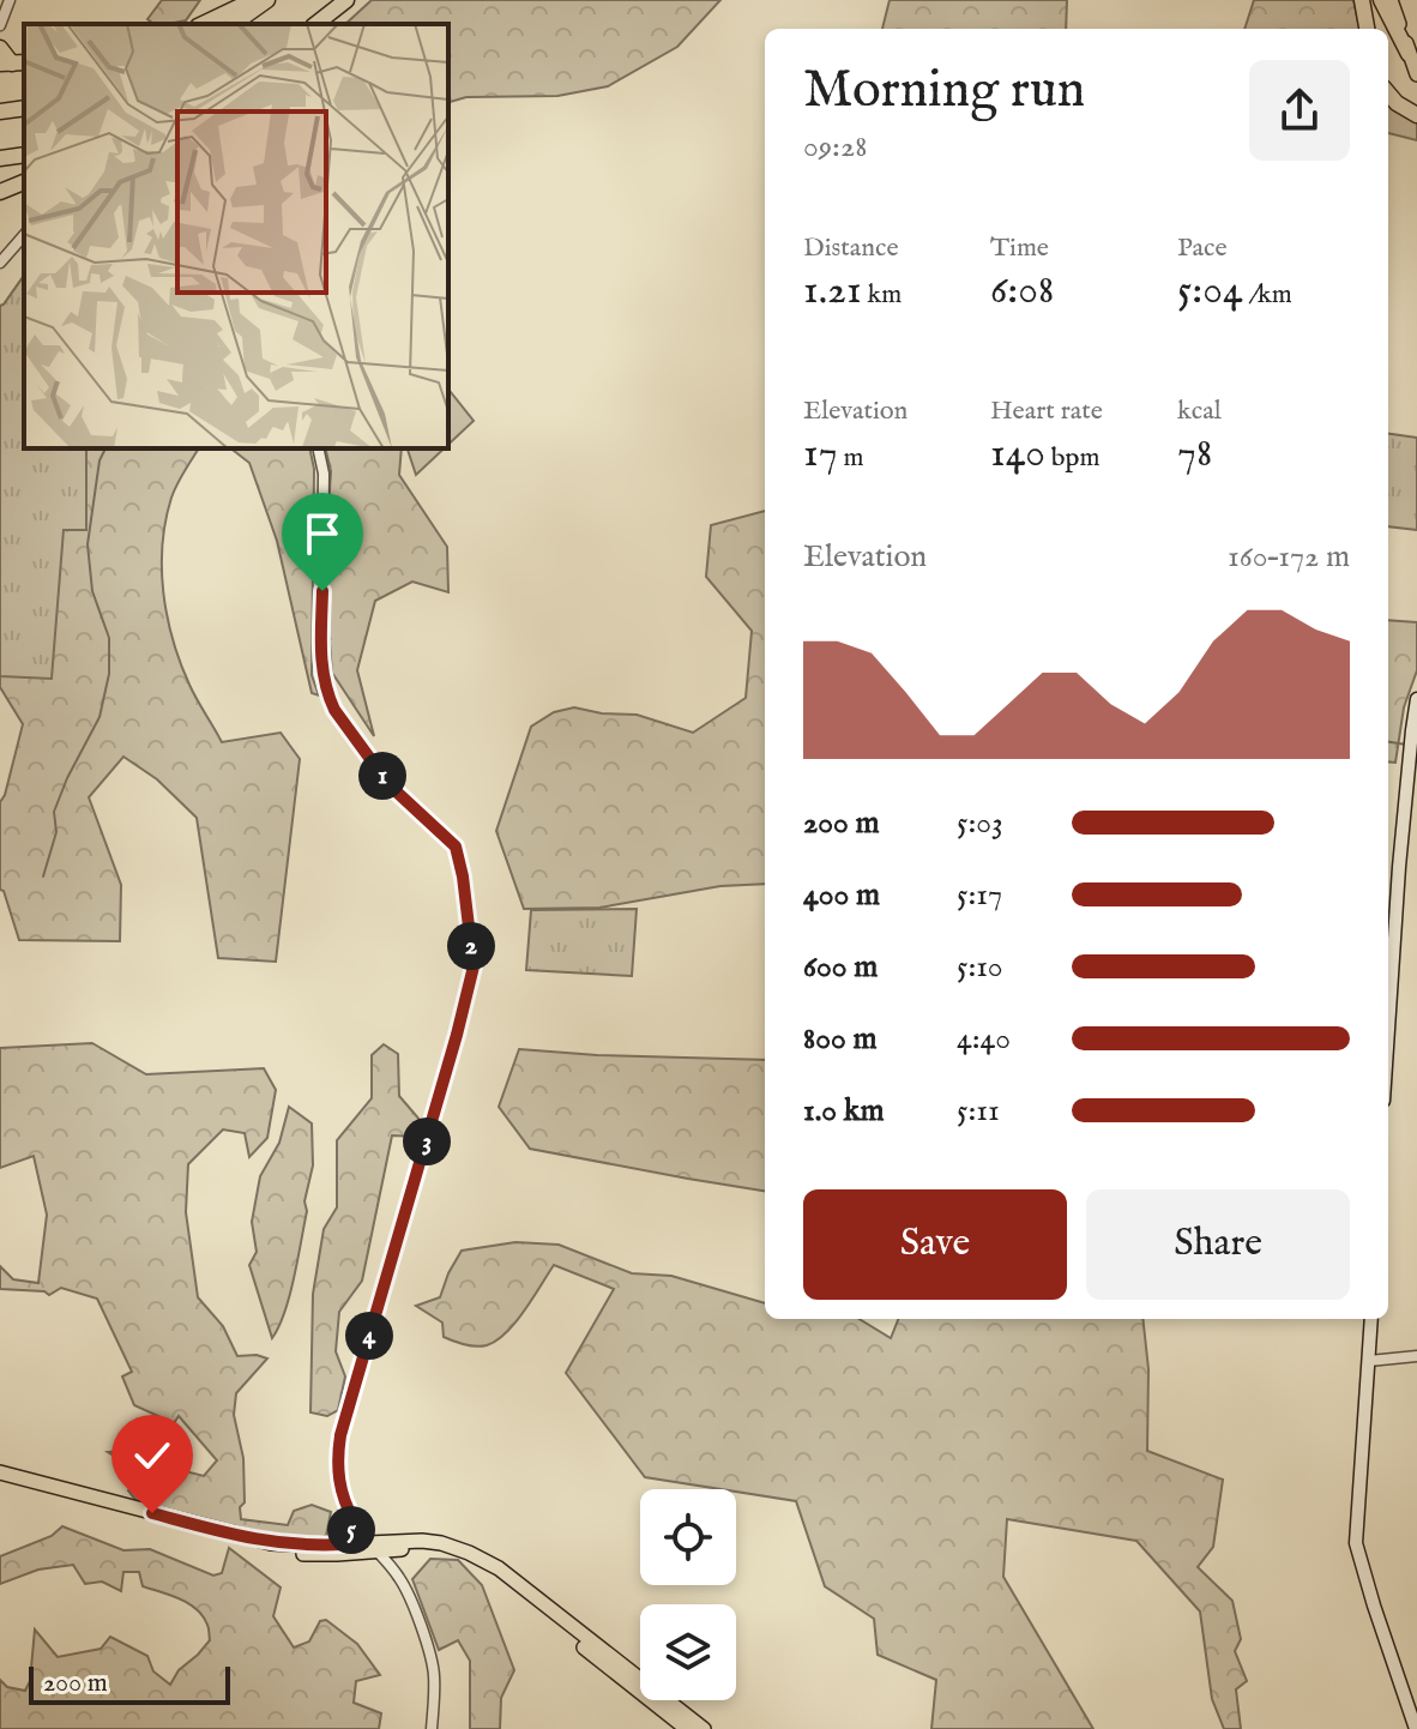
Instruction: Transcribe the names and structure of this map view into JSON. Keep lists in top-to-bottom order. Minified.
{"scale_bar":"200 m","page":{"heading":["Morning run","09:28"],"stats":[["Distance","1.21 km"],["Time","6:08"],["Pace","5:04 /km"],["Elevation","17 m"],["Heart rate","140 bpm"],["kcal","78"]],"chart":["Elevation","160–172 m"],"pins":["1","2","3","4","5"],"list":[{"name":"200 m","note":"5:03"},{"name":"400 m","note":"5:17"},{"name":"600 m","note":"5:10"},{"name":"800 m","note":"4:40"},{"name":"1.0 km","note":"5:11"}],"buttons":["Save","Share"],"scale":"200 m"}}
